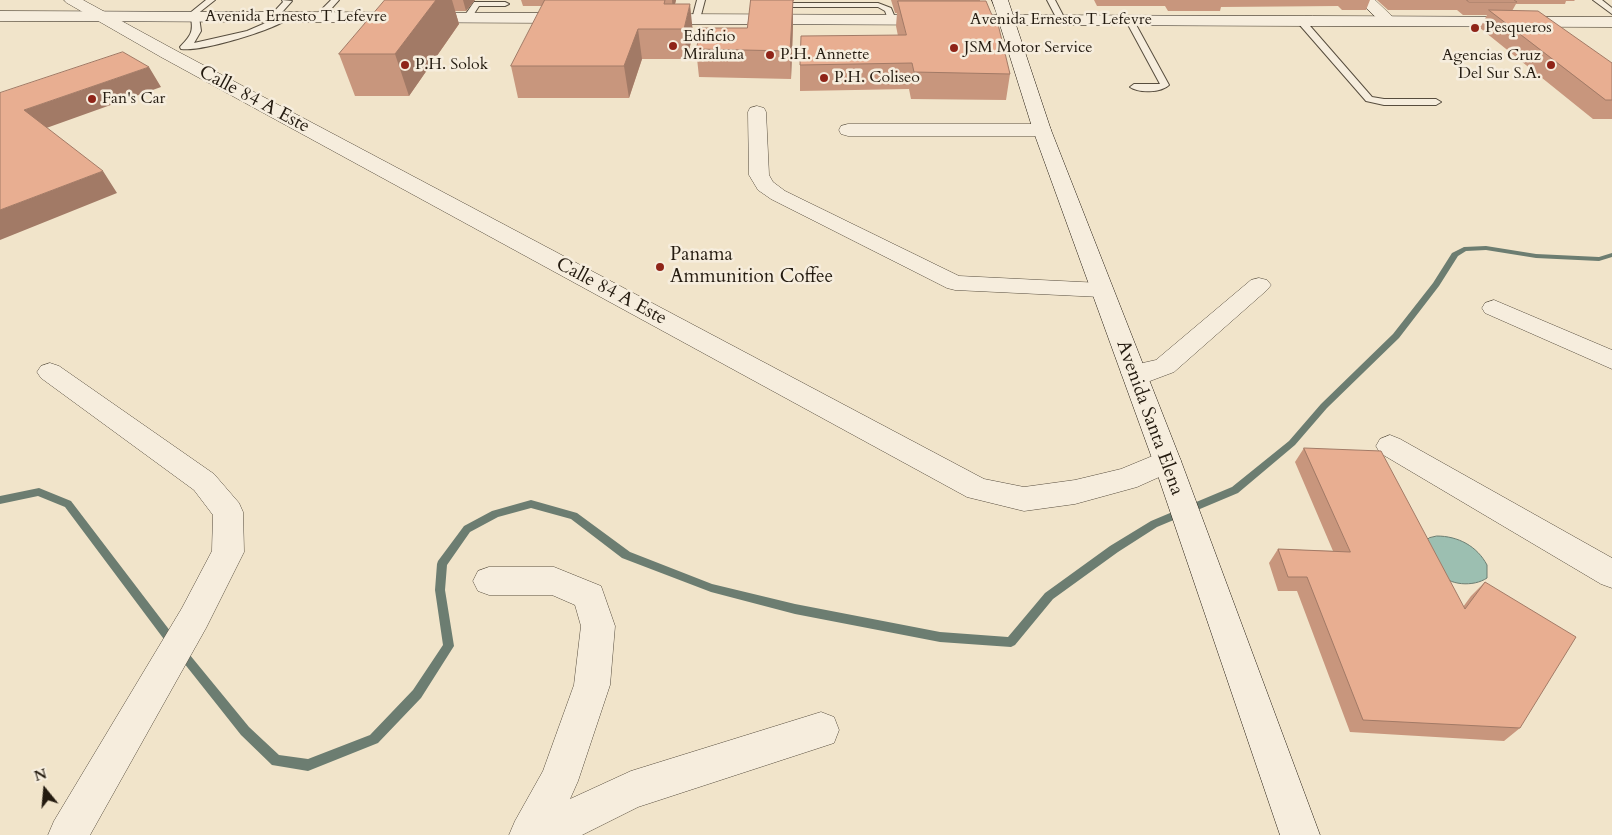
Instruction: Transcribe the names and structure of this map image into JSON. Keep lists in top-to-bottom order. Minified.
{"streets":{"street":["Avenida Ernesto T Lefevre","Calle 84 A Este","Avenida Santa Elena"]},"crossings":[["Avenida Ernesto T Lefevre","Calle 84 A Este"],["Avenida Ernesto T Lefevre","Avenida Santa Elena"],["Calle 84 A Este","Avenida Santa Elena"]],"places":["Pesqueros","Edificio Miraluna","JSM Motor Service","P.H. Annette","P.H. Solok","Agencias Cruz Del Sur S.A.","P.H. Coliseo","Fan's Car","Panama Ammunition Coffee"],"north":"top"}
